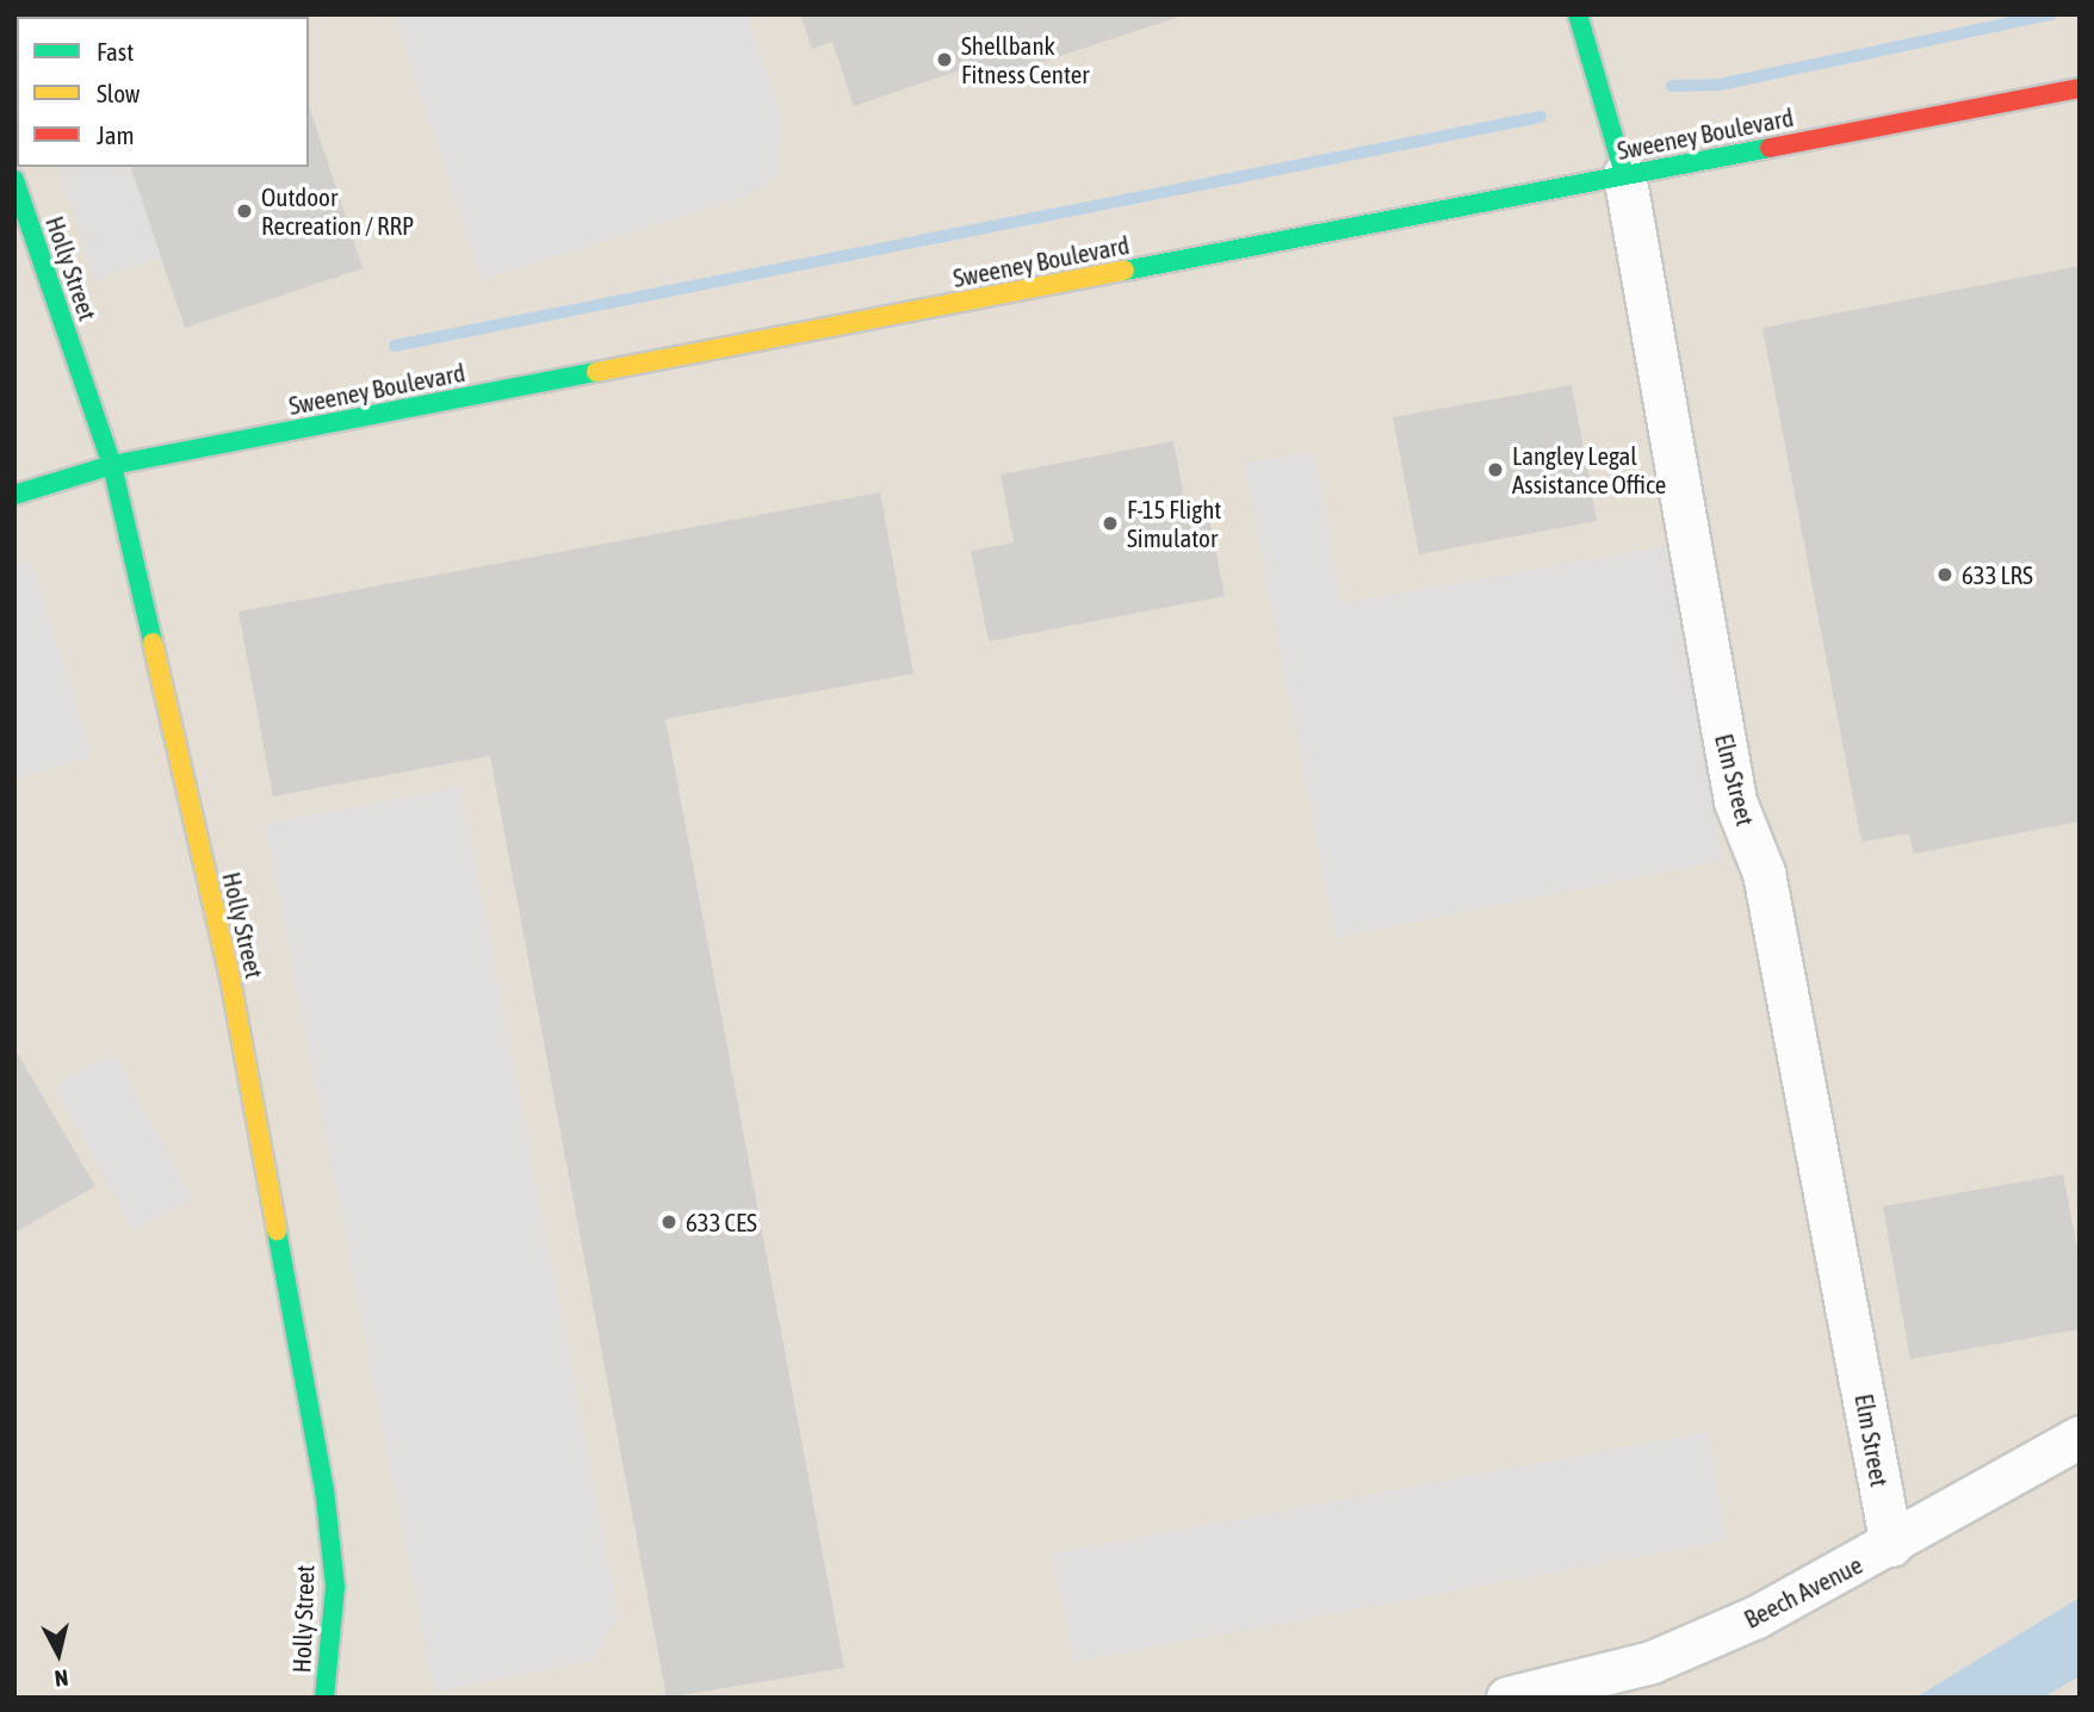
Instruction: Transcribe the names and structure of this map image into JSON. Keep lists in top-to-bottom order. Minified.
{"streets":{"main road":["Sweeney Boulevard","Holly Street","Elm Street"],"street":["Beech Avenue"]},"crossings":[["Sweeney Boulevard","Holly Street"],["Sweeney Boulevard","Elm Street"],["Elm Street","Beech Avenue"]],"places":["Shellbank Fitness Center","Outdoor Recreation / RRP","Langley Legal Assistance Office","F-15 Flight Simulator","633 LRS","633 CES"],"legend":["Fast","Slow","Jam"],"north":"bottom"}
